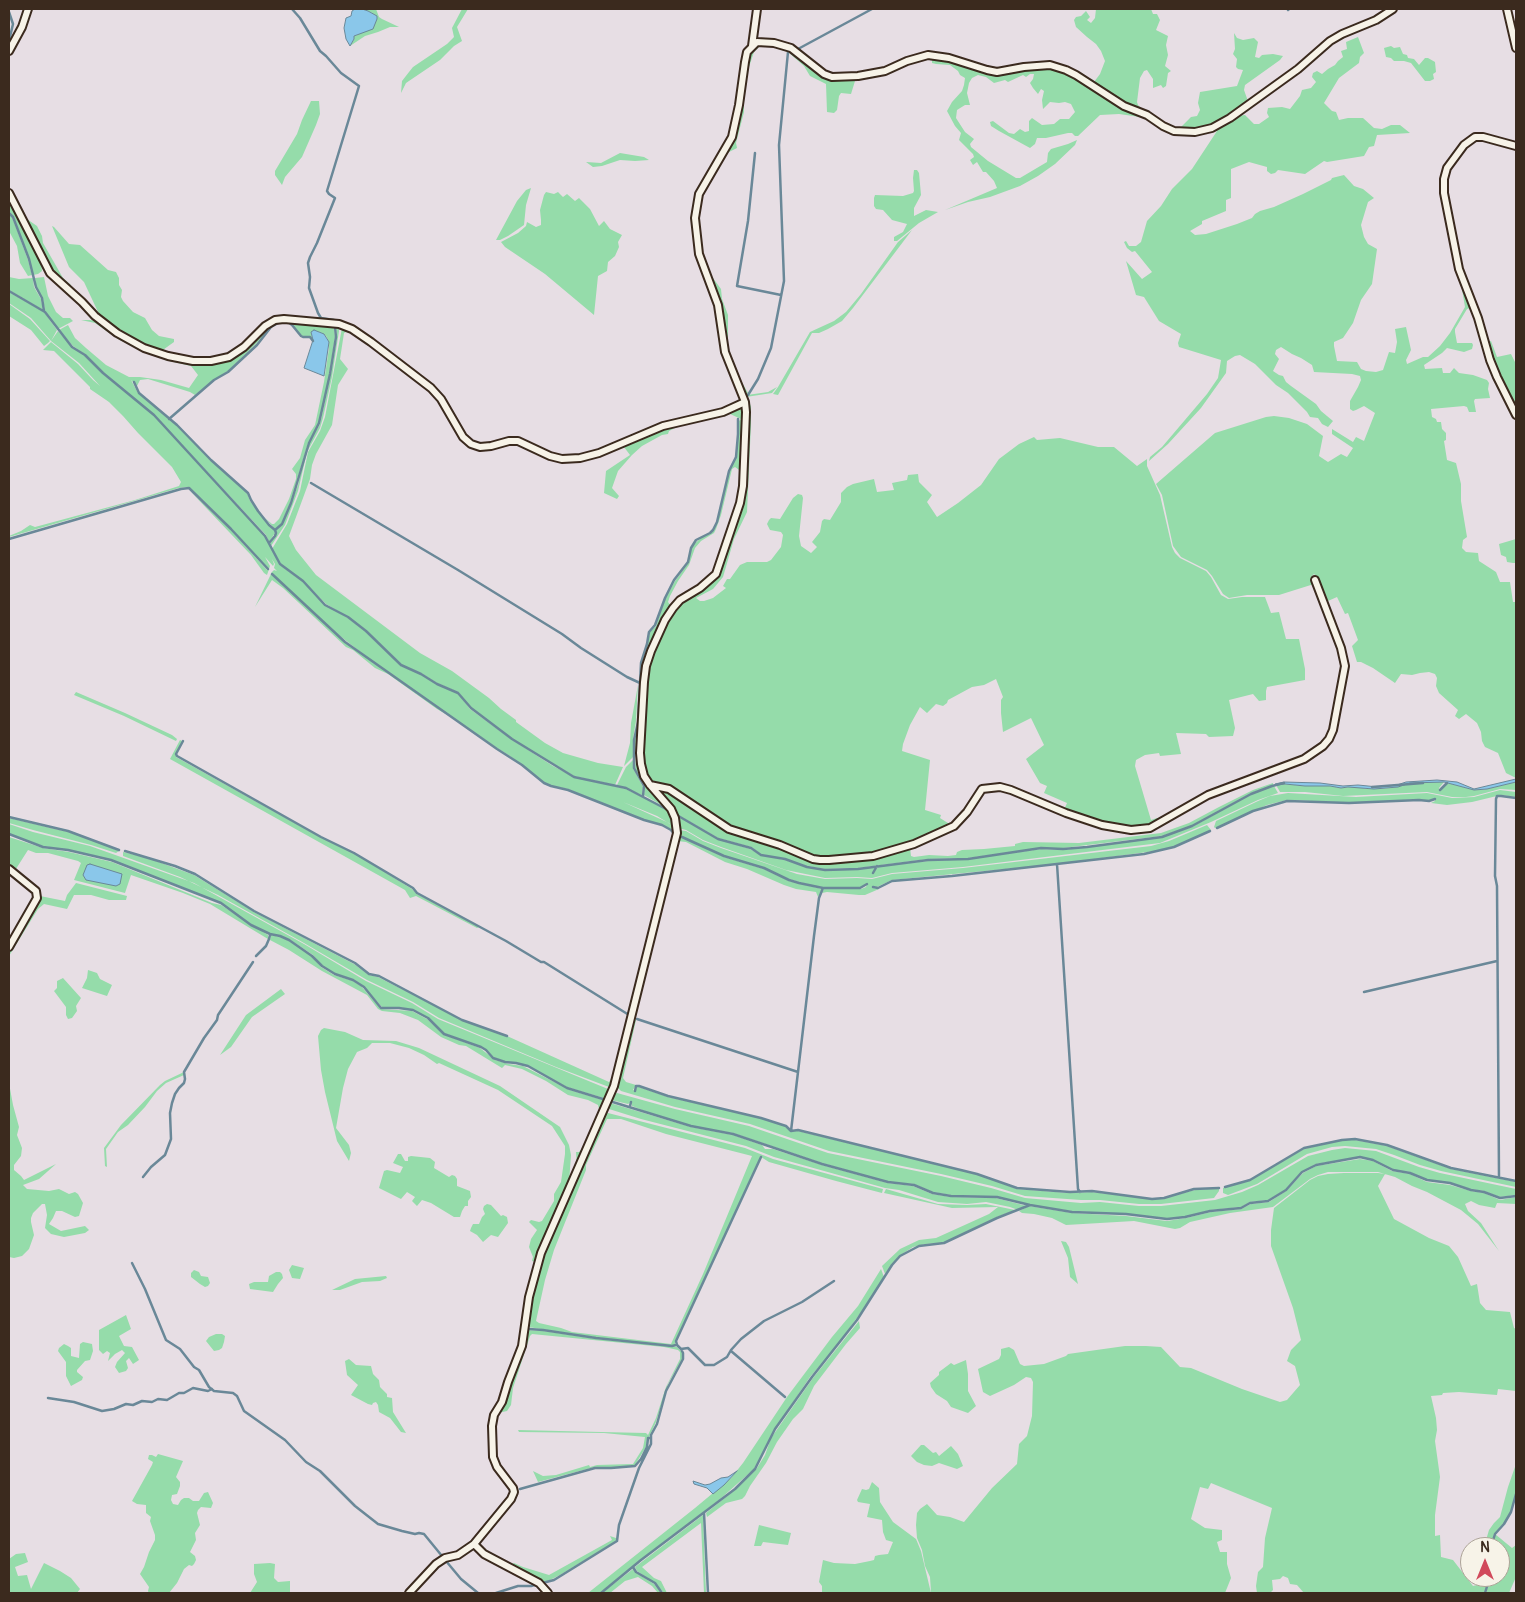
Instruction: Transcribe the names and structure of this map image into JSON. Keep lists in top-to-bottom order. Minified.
{"north":"top"}
